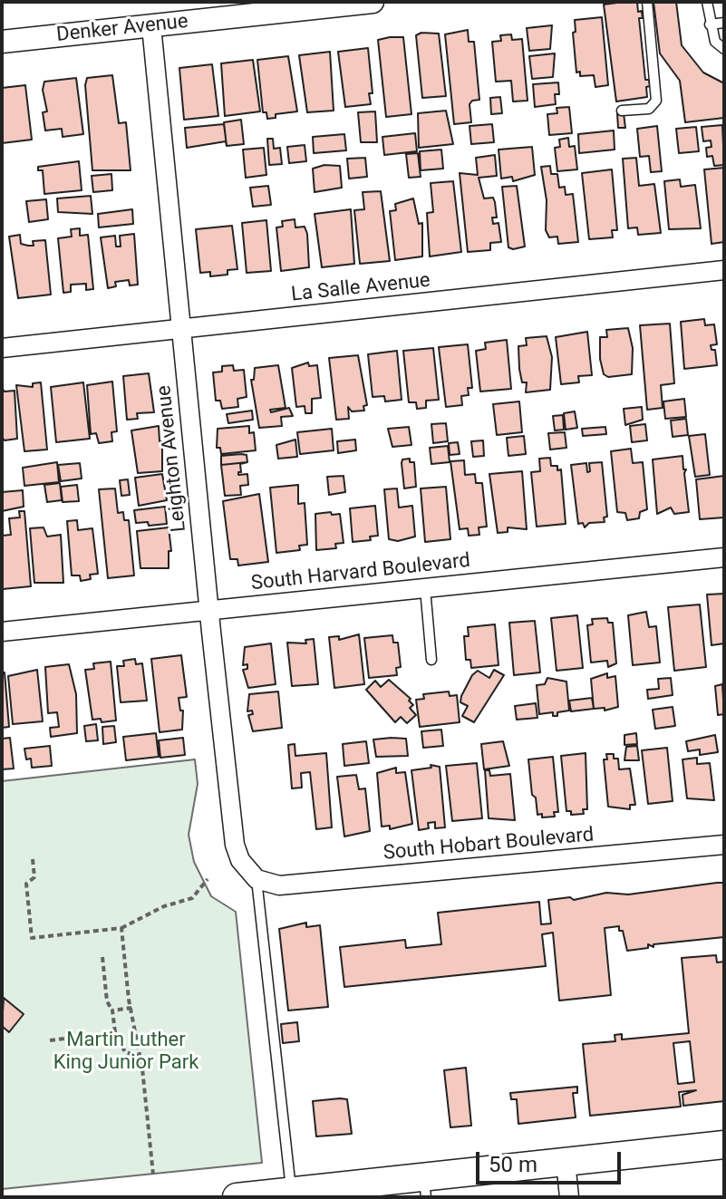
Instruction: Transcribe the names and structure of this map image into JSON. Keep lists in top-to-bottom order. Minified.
{"streets":{"street":["Denker Avenue","La Salle Avenue","Leighton Avenue","South Harvard Boulevard","South Hobart Boulevard"]},"crossings":[["Denker Avenue","Leighton Avenue"],["La Salle Avenue","Leighton Avenue"],["Leighton Avenue","South Harvard Boulevard"],["Leighton Avenue","South Hobart Boulevard"]],"parks":["Martin Luther King Junior Park"],"scale_bar":"50 m"}
